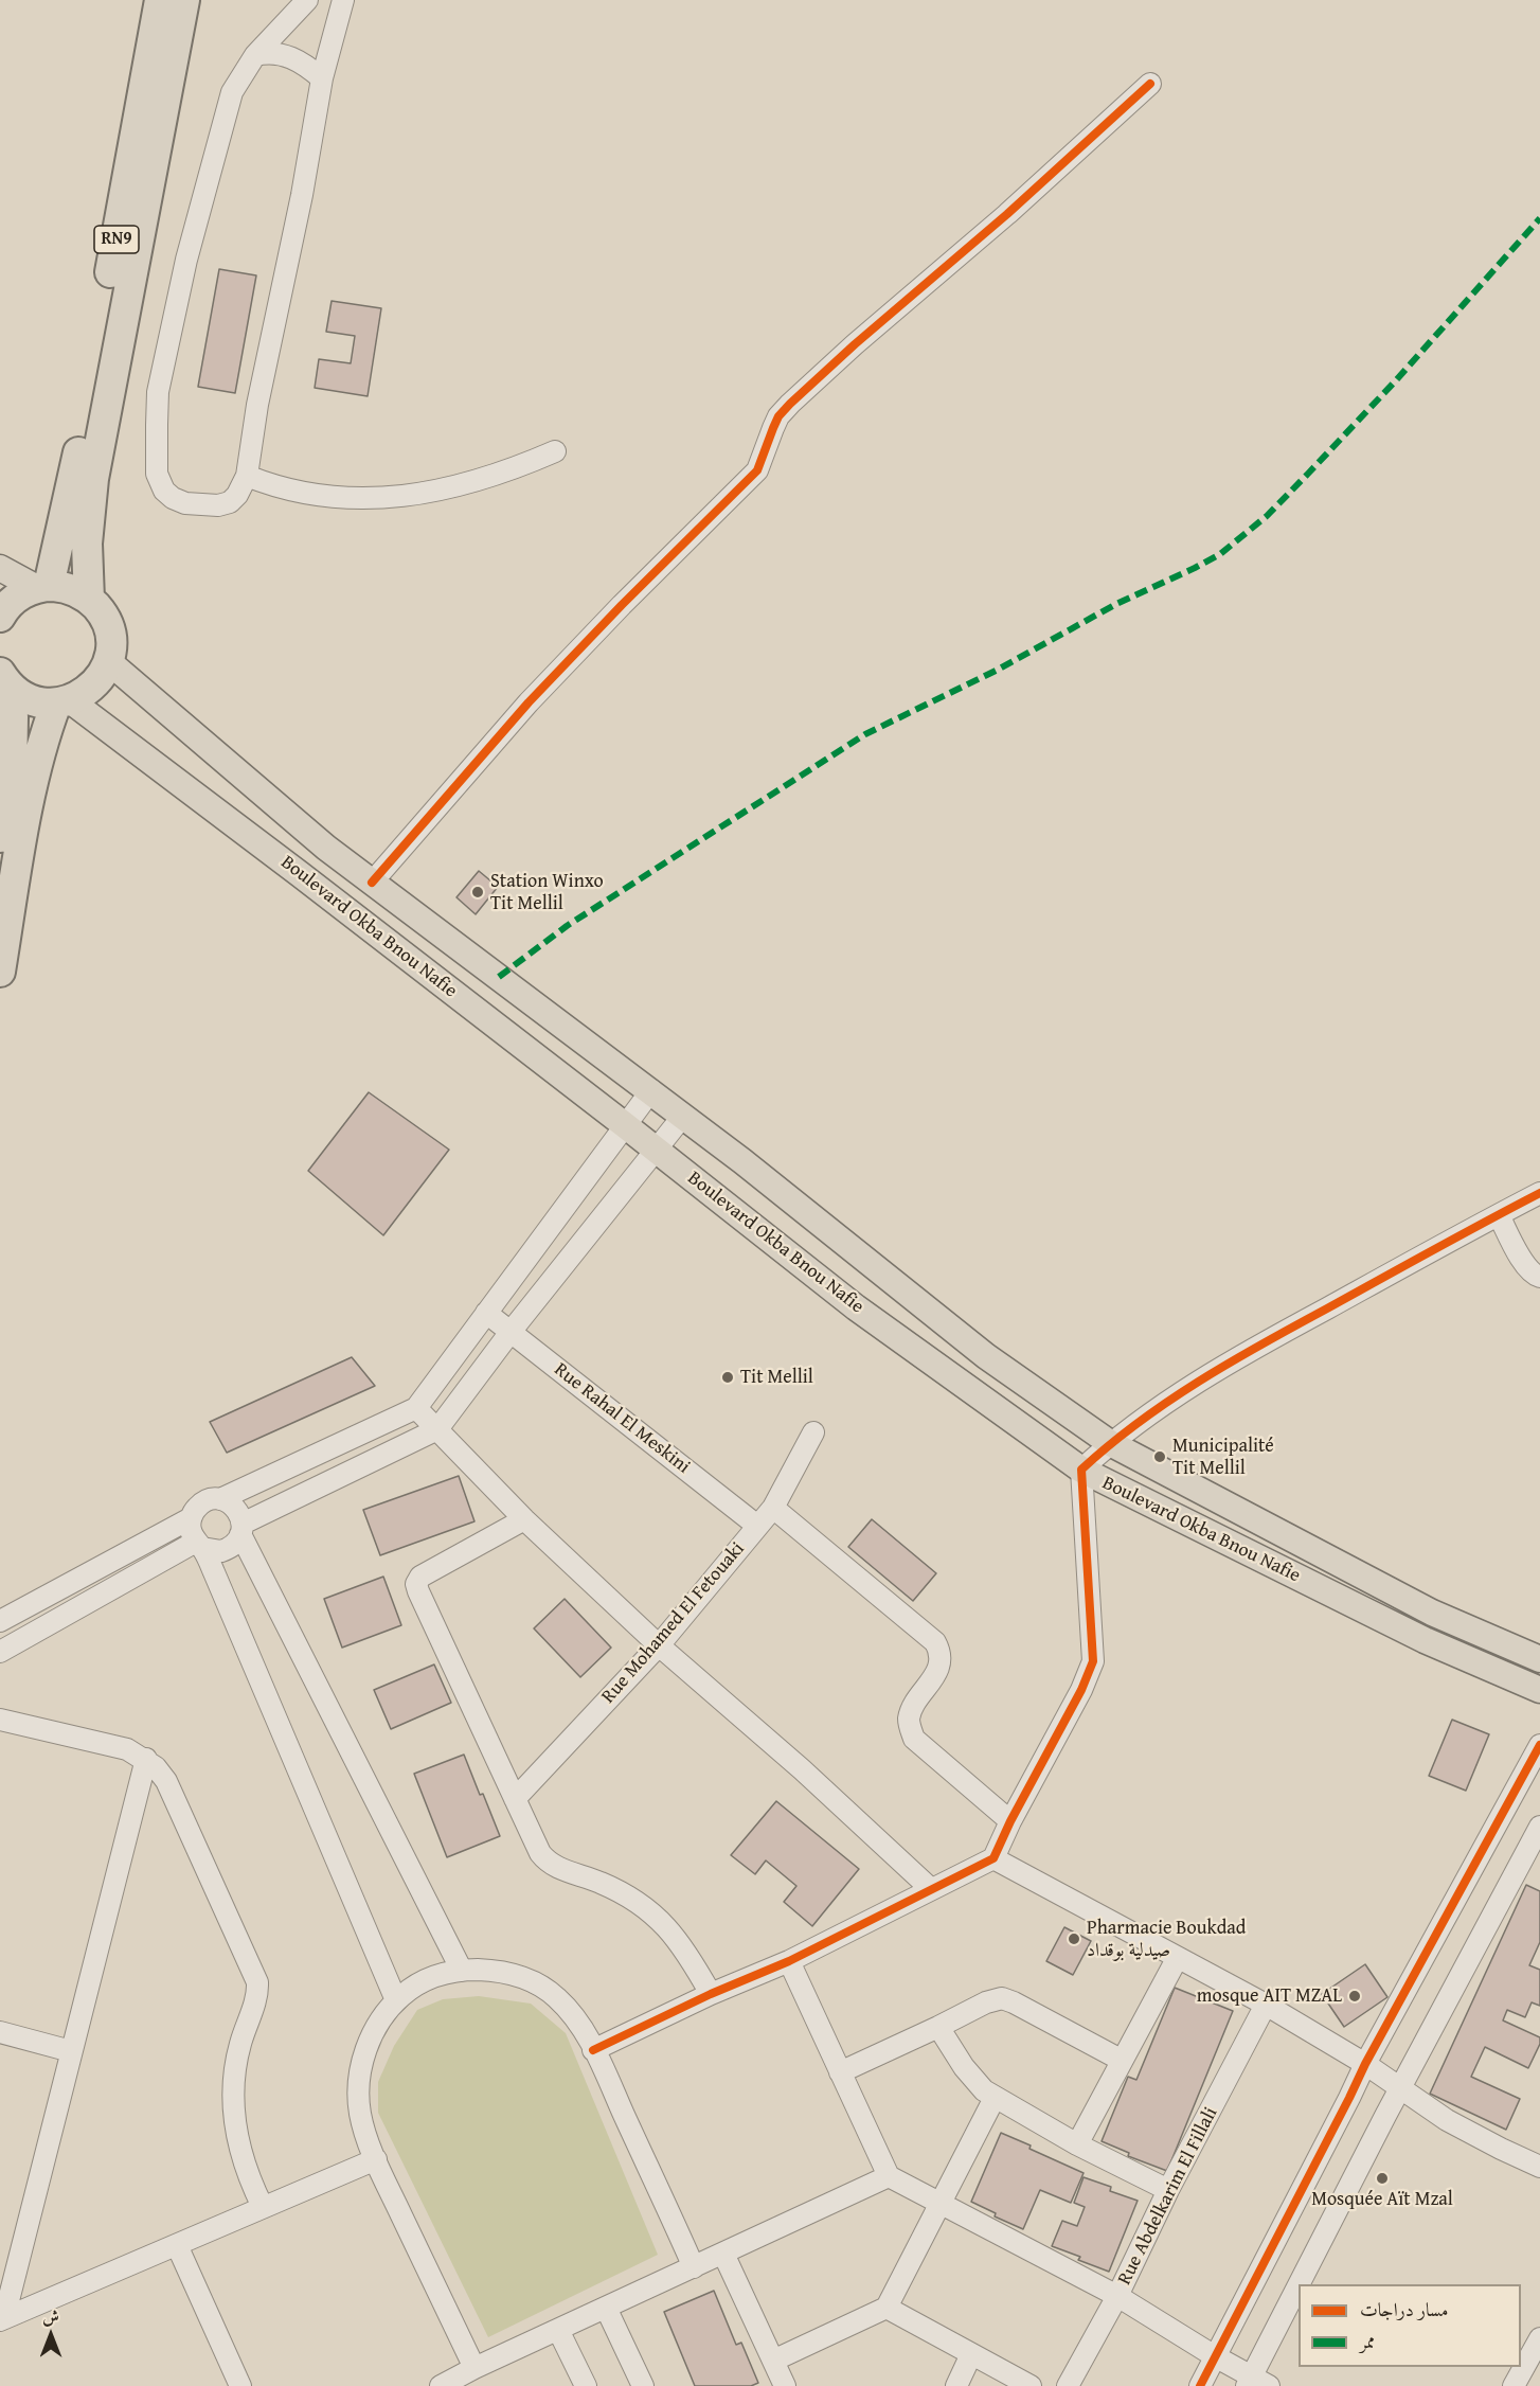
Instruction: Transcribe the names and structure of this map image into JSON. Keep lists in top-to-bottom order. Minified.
{"streets":{"highway":["RN9"],"main road":["Boulevard Okba Bnou Nafie"],"street":["Rue Rahal El Meskini","Rue Mohamed El Fetouaki","Rue Abdelkarim El Fillali"]},"crossings":[["Rue Rahal El Meskini","Rue Mohamed El Fetouaki"]],"places":["Station Winxo Tit Mellil","Tit Mellil","Municipalité Tit Mellil","Pharmacie Boukdad صيدلية بوقداد","mosque AIT MZAL","Mosquée Aït Mzal"],"legend":["مسار دراجات","ممر"],"north":"top"}
